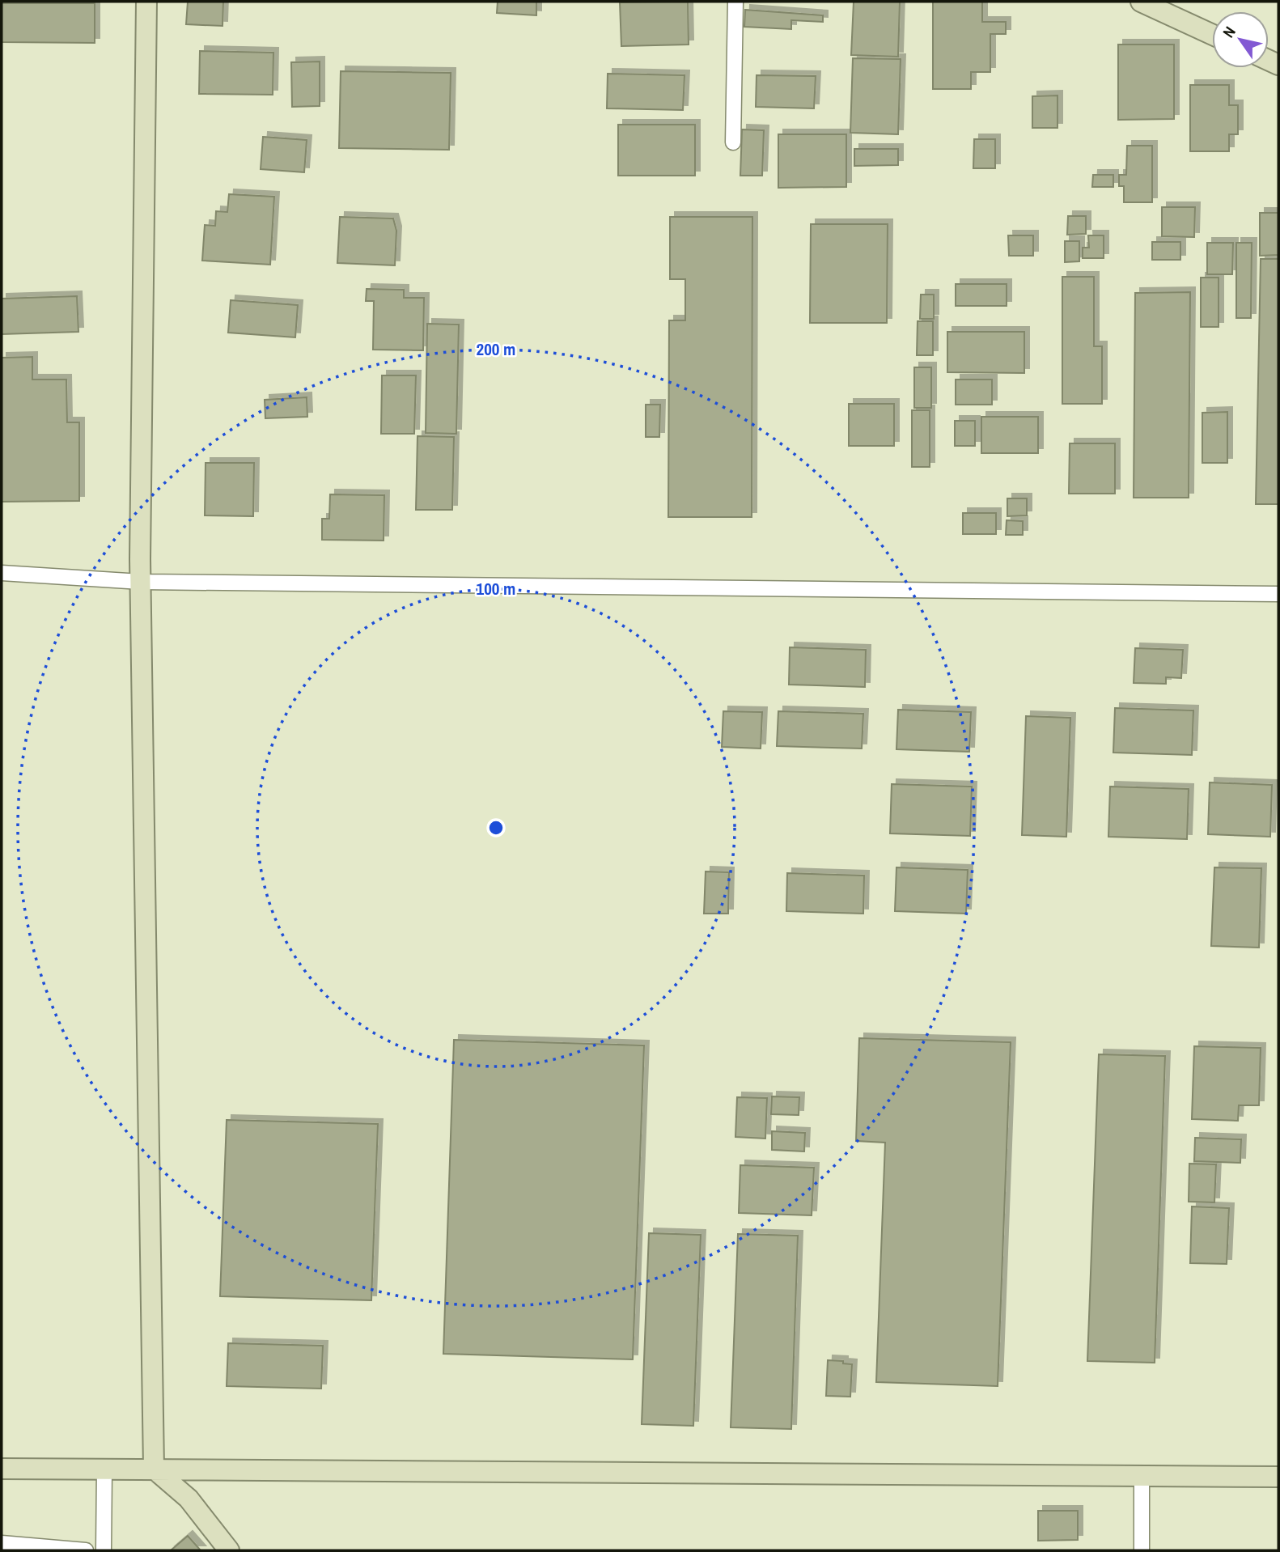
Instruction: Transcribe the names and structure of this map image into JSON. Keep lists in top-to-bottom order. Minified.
{"north":"top left","rings":["200 m","100 m"]}
